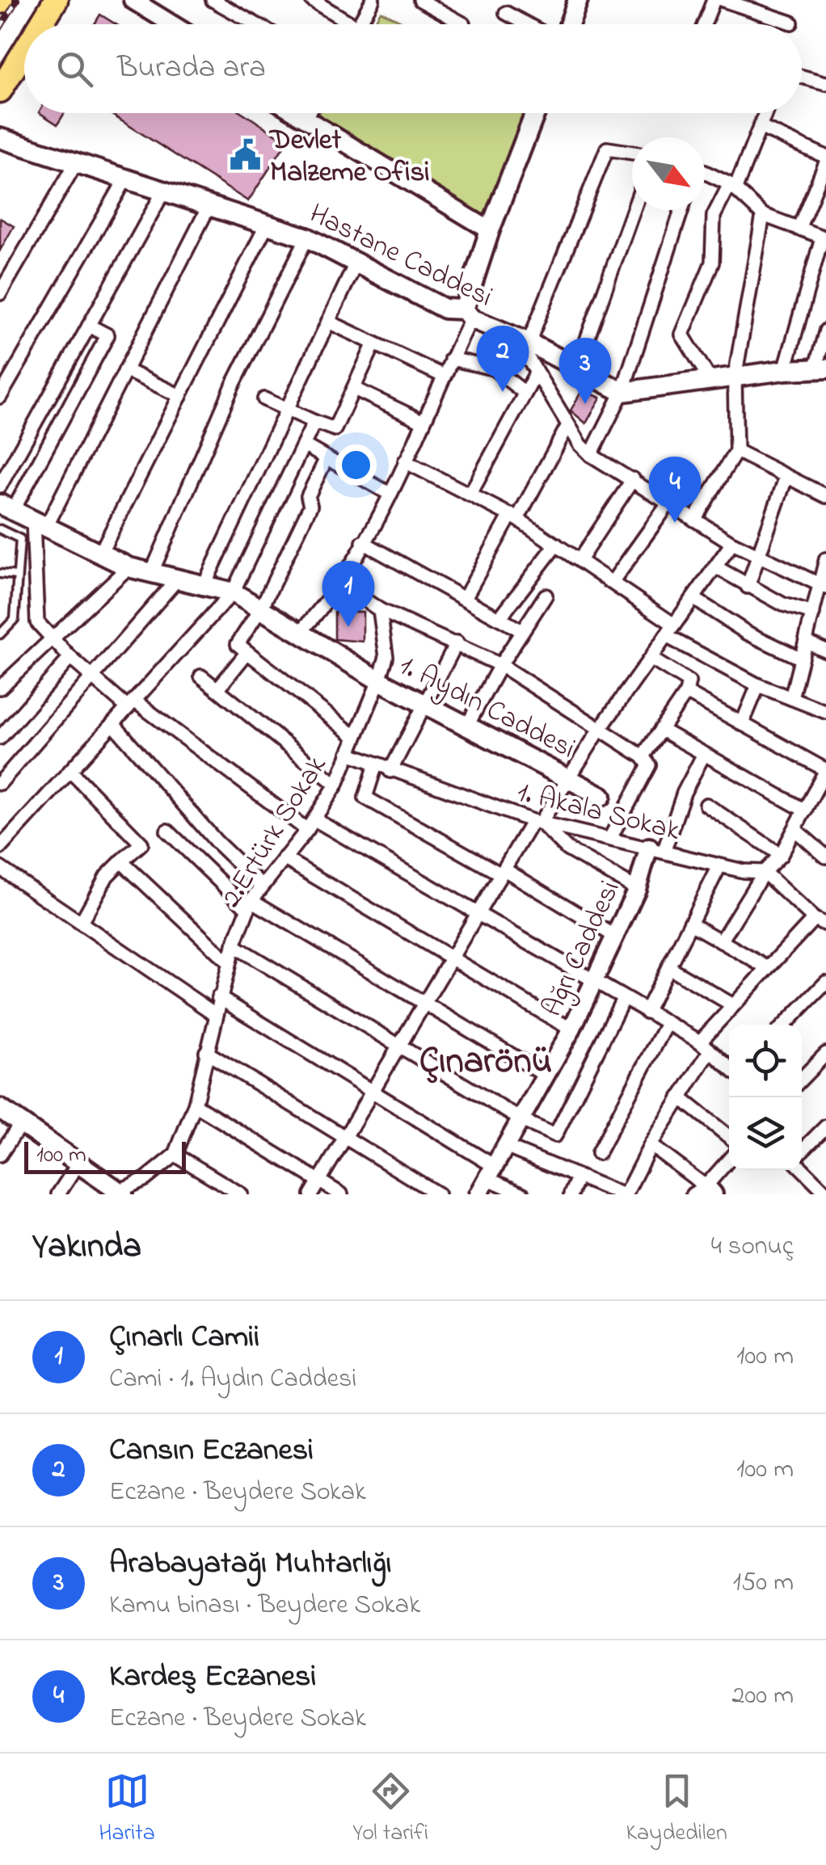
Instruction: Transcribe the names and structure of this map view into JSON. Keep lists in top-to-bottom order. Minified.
{"streets":{"main road":["Hastane Caddesi","1. Aydın Caddesi"],"street":["1. Akala Sokak","2.Ertürk Sokak","Ağrı Caddesi"]},"crossings":[["1. Aydın Caddesi","2.Ertürk Sokak"],["1. Akala Sokak","2.Ertürk Sokak"],["1. Akala Sokak","Ağrı Caddesi"]],"districts":["Çınarönü"],"places":{"public building":["Devlet Malzeme Ofisi"]},"scale_bar":"100 m","north":"bottom right","page":{"search":"Burada ara","pins":["2","3","4","1"],"scale":"100 m","heading":["Yakında","4 sonuç"],"list":[{"mark":"1","name":"Çınarlı Camii","note":"Cami · 1. Aydın Caddesi","value":"100 m"},{"mark":"2","name":"Cansın Eczanesi","note":"Eczane · Beydere Sokak","value":"100 m"},{"mark":"3","name":"Arabayatağı Muhtarlığı","note":"Kamu binası · Beydere Sokak","value":"150 m"},{"mark":"4","name":"Kardeş Eczanesi","note":"Eczane · Beydere Sokak","value":"200 m"}],"nav":["Harita","Yol tarifi","Kaydedilen"]}}
